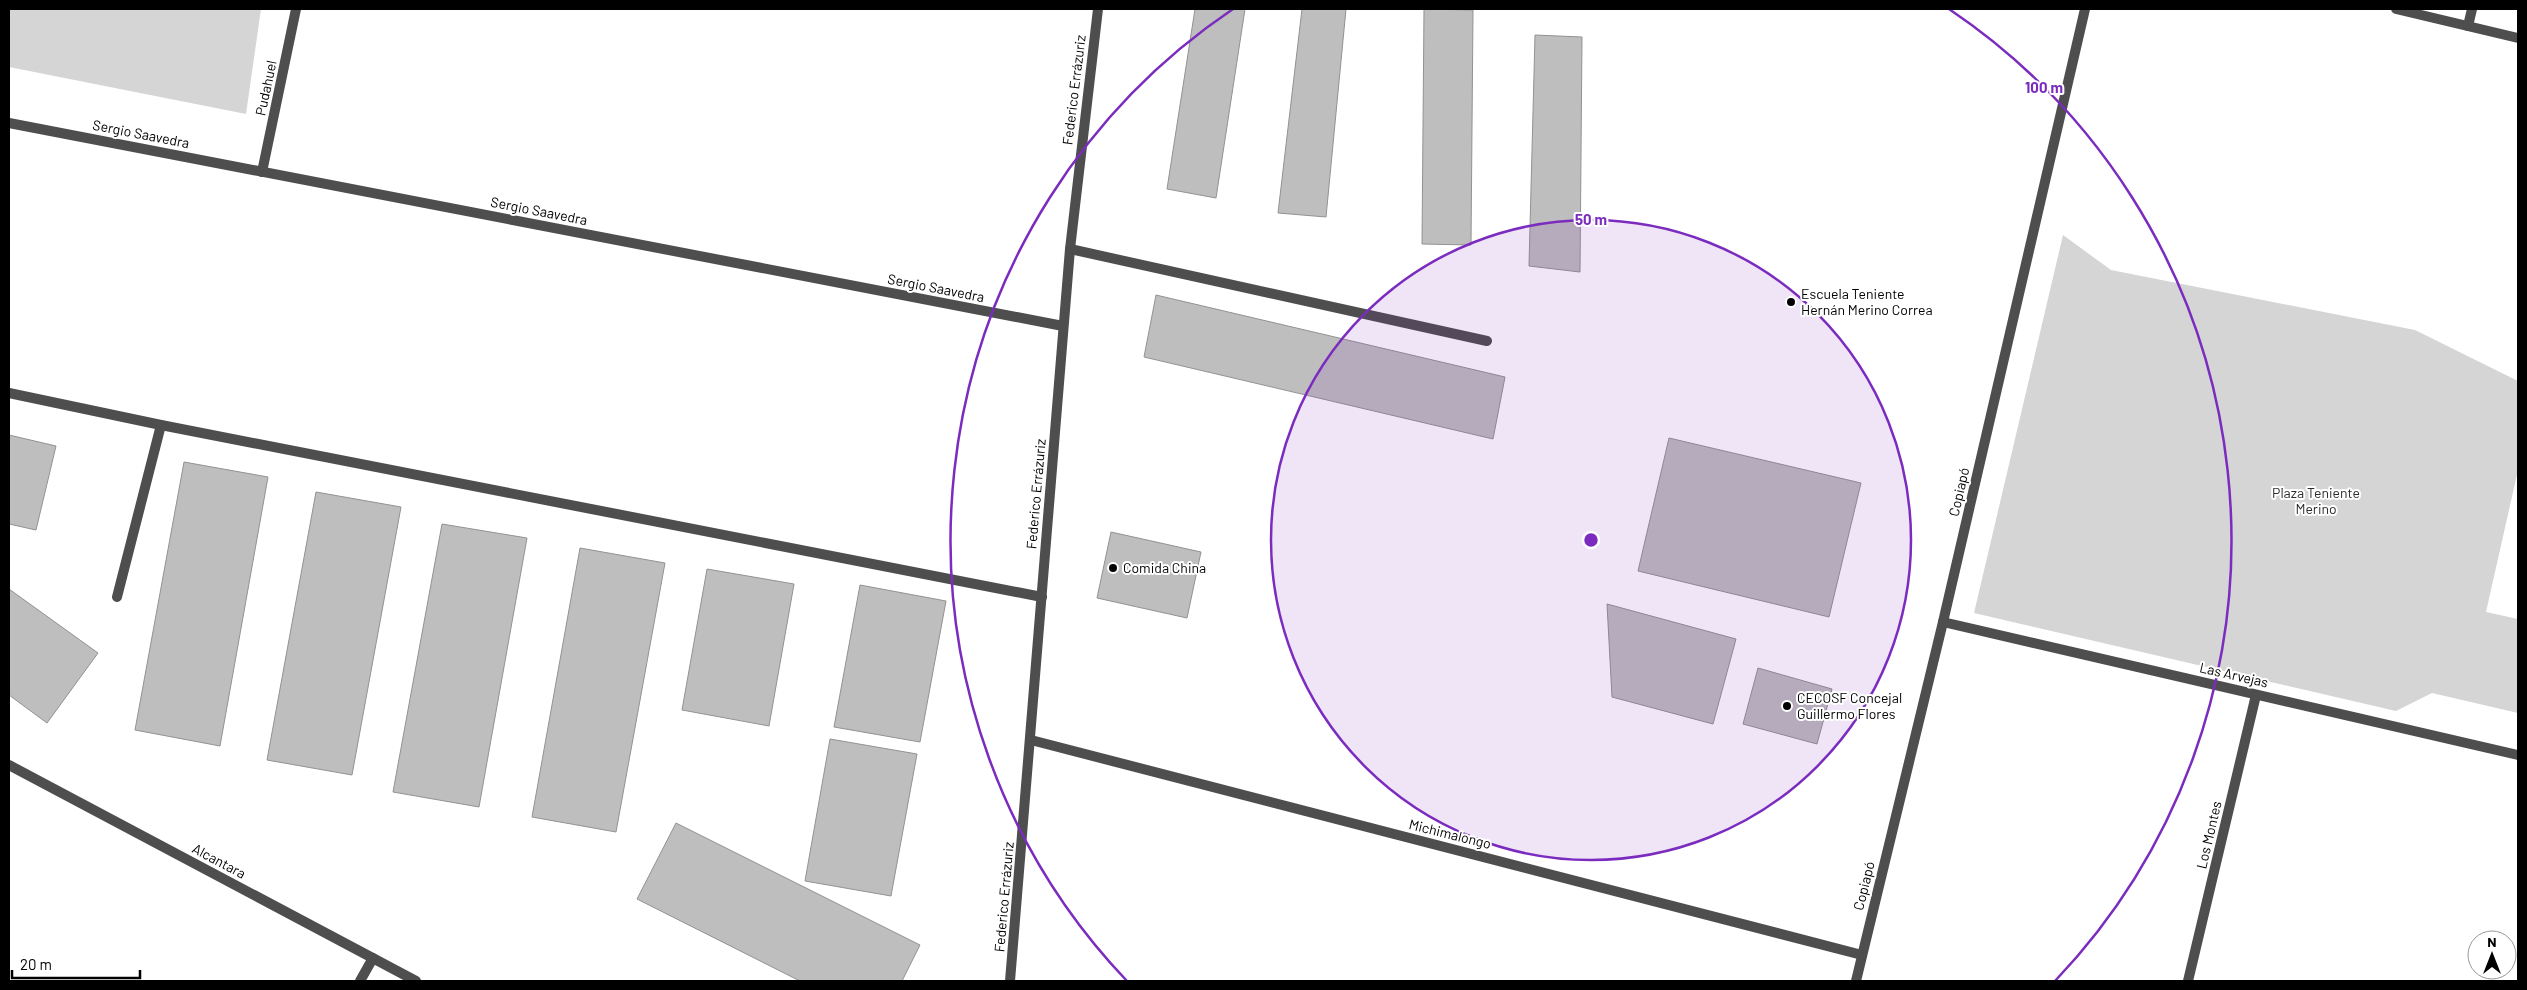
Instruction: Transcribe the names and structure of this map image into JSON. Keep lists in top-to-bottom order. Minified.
{"streets":{"street":["Pudahuel","Federico Errázuriz","Sergio Saavedra","Copiapó","Las Arvejas","Michimalongo","Los Montes","Alcantara"]},"crossings":[["Pudahuel","Sergio Saavedra"],["Federico Errázuriz","Sergio Saavedra"],["Federico Errázuriz","Michimalongo"],["Copiapó","Las Arvejas"],["Copiapó","Michimalongo"],["Las Arvejas","Los Montes"]],"parks":["Plaza Teniente Merino"],"places":["Escuela Teniente Hernán Merino Correa","Comida China","CECOSF Concejal Guillermo Flores"],"scale_bar":"20 m","north":"top","rings":["100 m","50 m"]}
